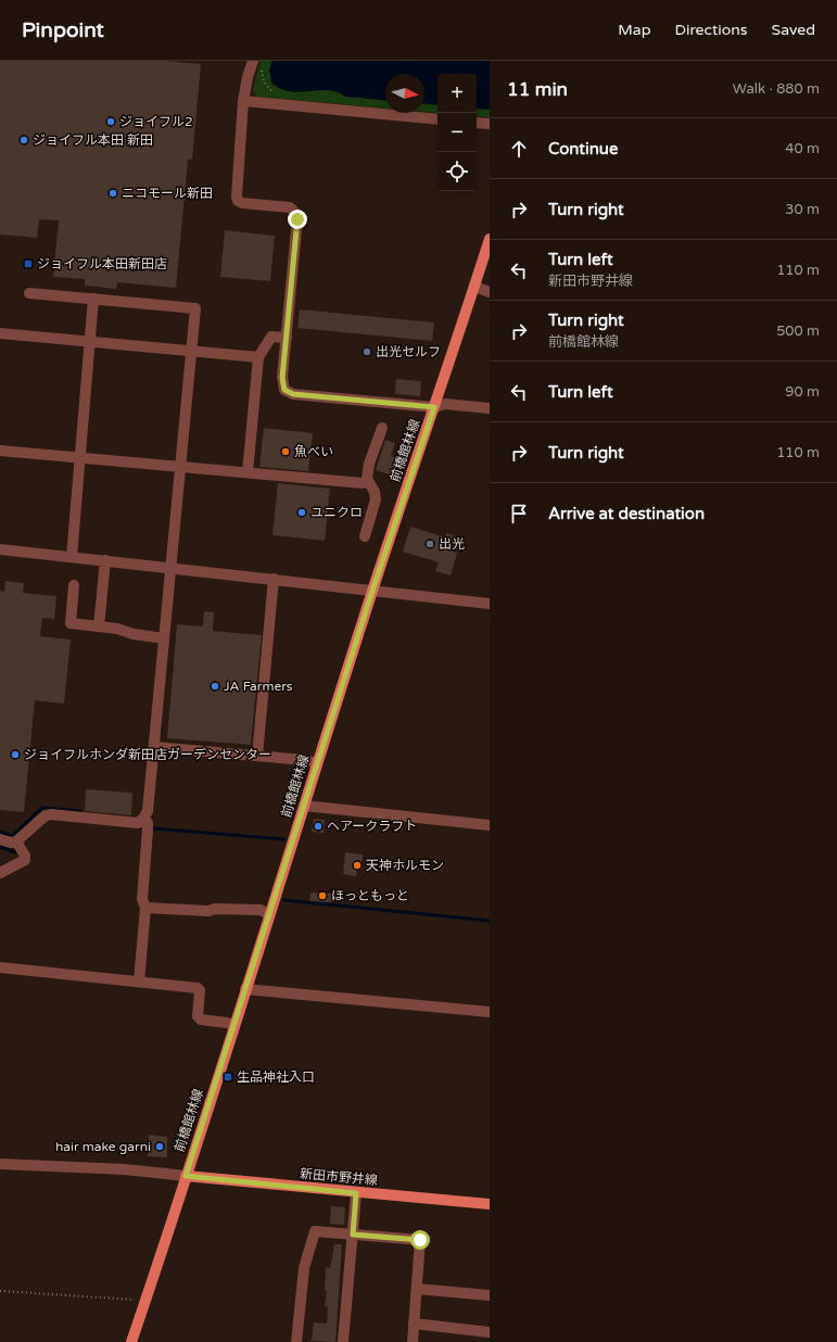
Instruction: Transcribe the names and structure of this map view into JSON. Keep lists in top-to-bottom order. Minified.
{"streets":{"main road":["前橋館林線","新田市野井線"]},"crossings":[["前橋館林線","新田市野井線"]],"places":{"other":["ジョイフル2","ジョイフル本田 新田","ニコモール新田","出光セルフ","魚べい","ユニクロ","出光","JA Farmers","ジョイフルホンダ新田店ガーデンセンター","ヘアークラフト","天神ホルモン","ほっともっと","hair make garni"],"transit":["ジョイフル本田新田店","生品神社入口"]},"north":"right","page":{"header":"Pinpoint","nav":["Map","Directions","Saved"],"heading":["11 min","Walk · 880 m"],"map_buttons":["+","−"],"list":[["Continue","40 m"],["Turn right","30 m"],["Turn left","新田市野井線","110 m"],["Turn right","前橋館林線","500 m"],["Turn left","90 m"],["Turn right","110 m"],"Arrive at destination"]}}
